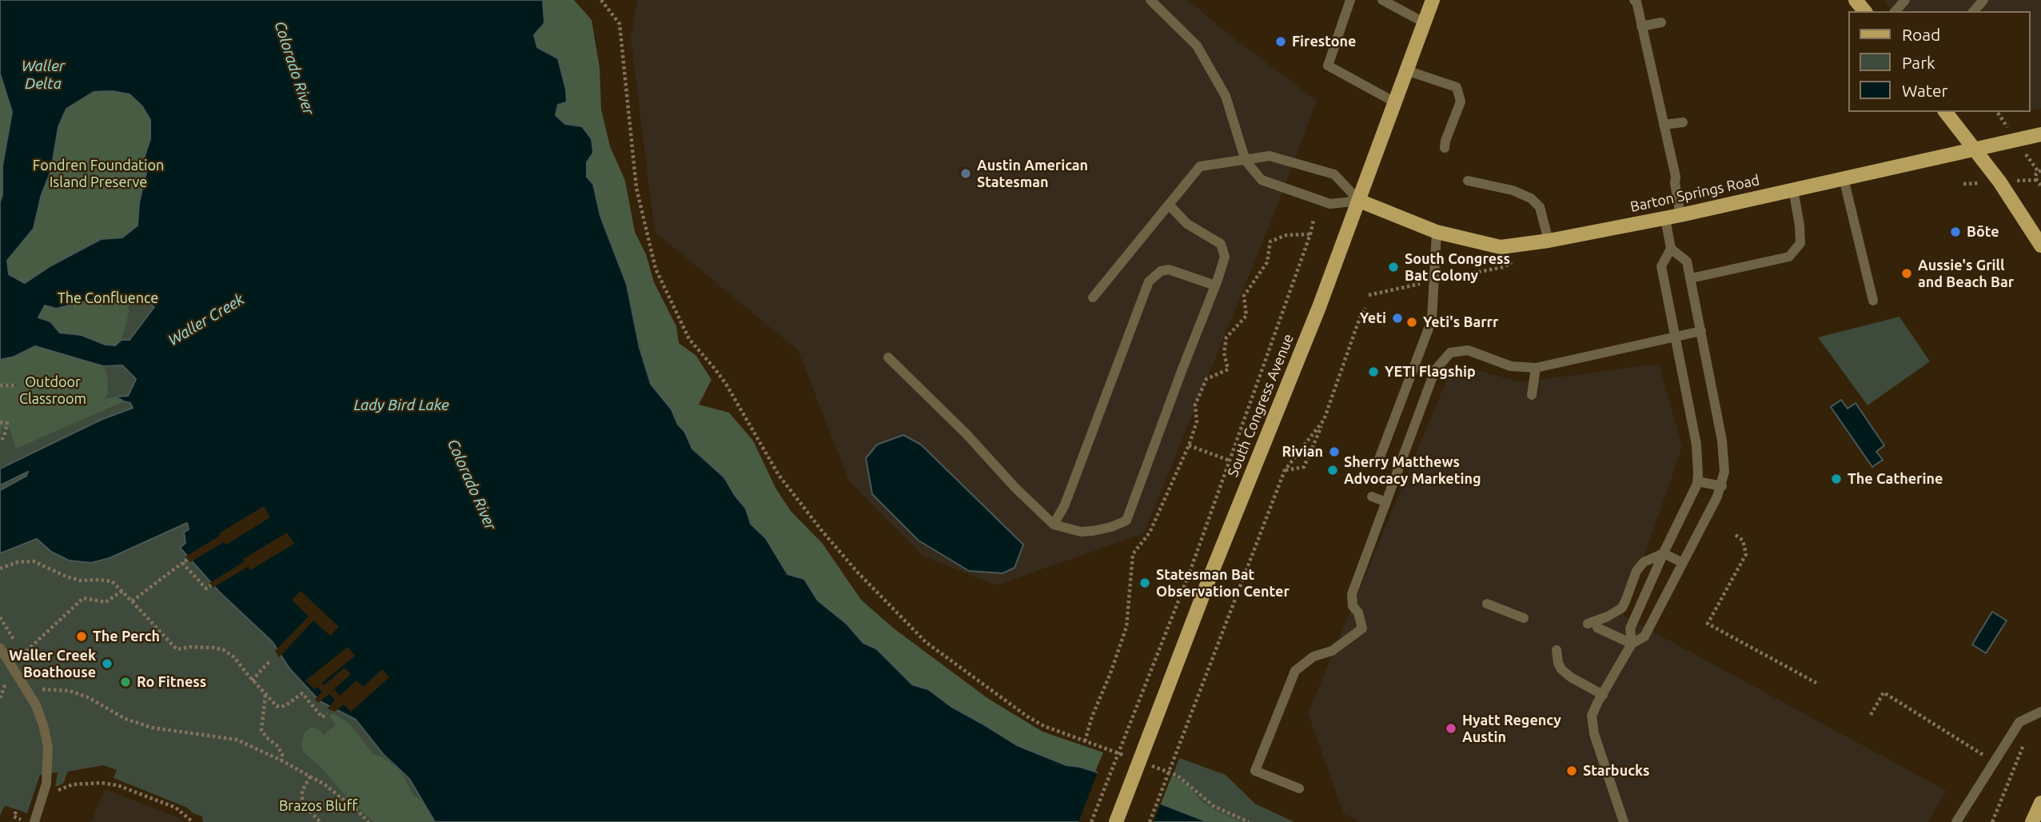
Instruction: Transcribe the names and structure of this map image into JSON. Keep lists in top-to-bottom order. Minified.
{"streets":{"main road":["Barton Springs Road","South Congress Avenue"]},"crossings":[["Barton Springs Road","South Congress Avenue"]],"water":["Waller Delta","Colorado River","Waller Creek","Lady Bird Lake"],"parks":["Fondren Foundation Island Preserve","The Confluence","Outdoor Classroom","Brazos Bluff"],"places":["Firestone","Austin American Statesman","Bōte","South Congress Bat Colony","Aussie's Grill and Beach Bar","Yeti","Yeti's Barrr","YETI Flagship","Rivian","Sherry Matthews Advocacy Marketing","The Catherine","Statesman Bat Observation Center","The Perch","Waller Creek Boathouse","Ro Fitness","Hyatt Regency Austin","Starbucks"],"legend":["Road","Park","Water"]}
